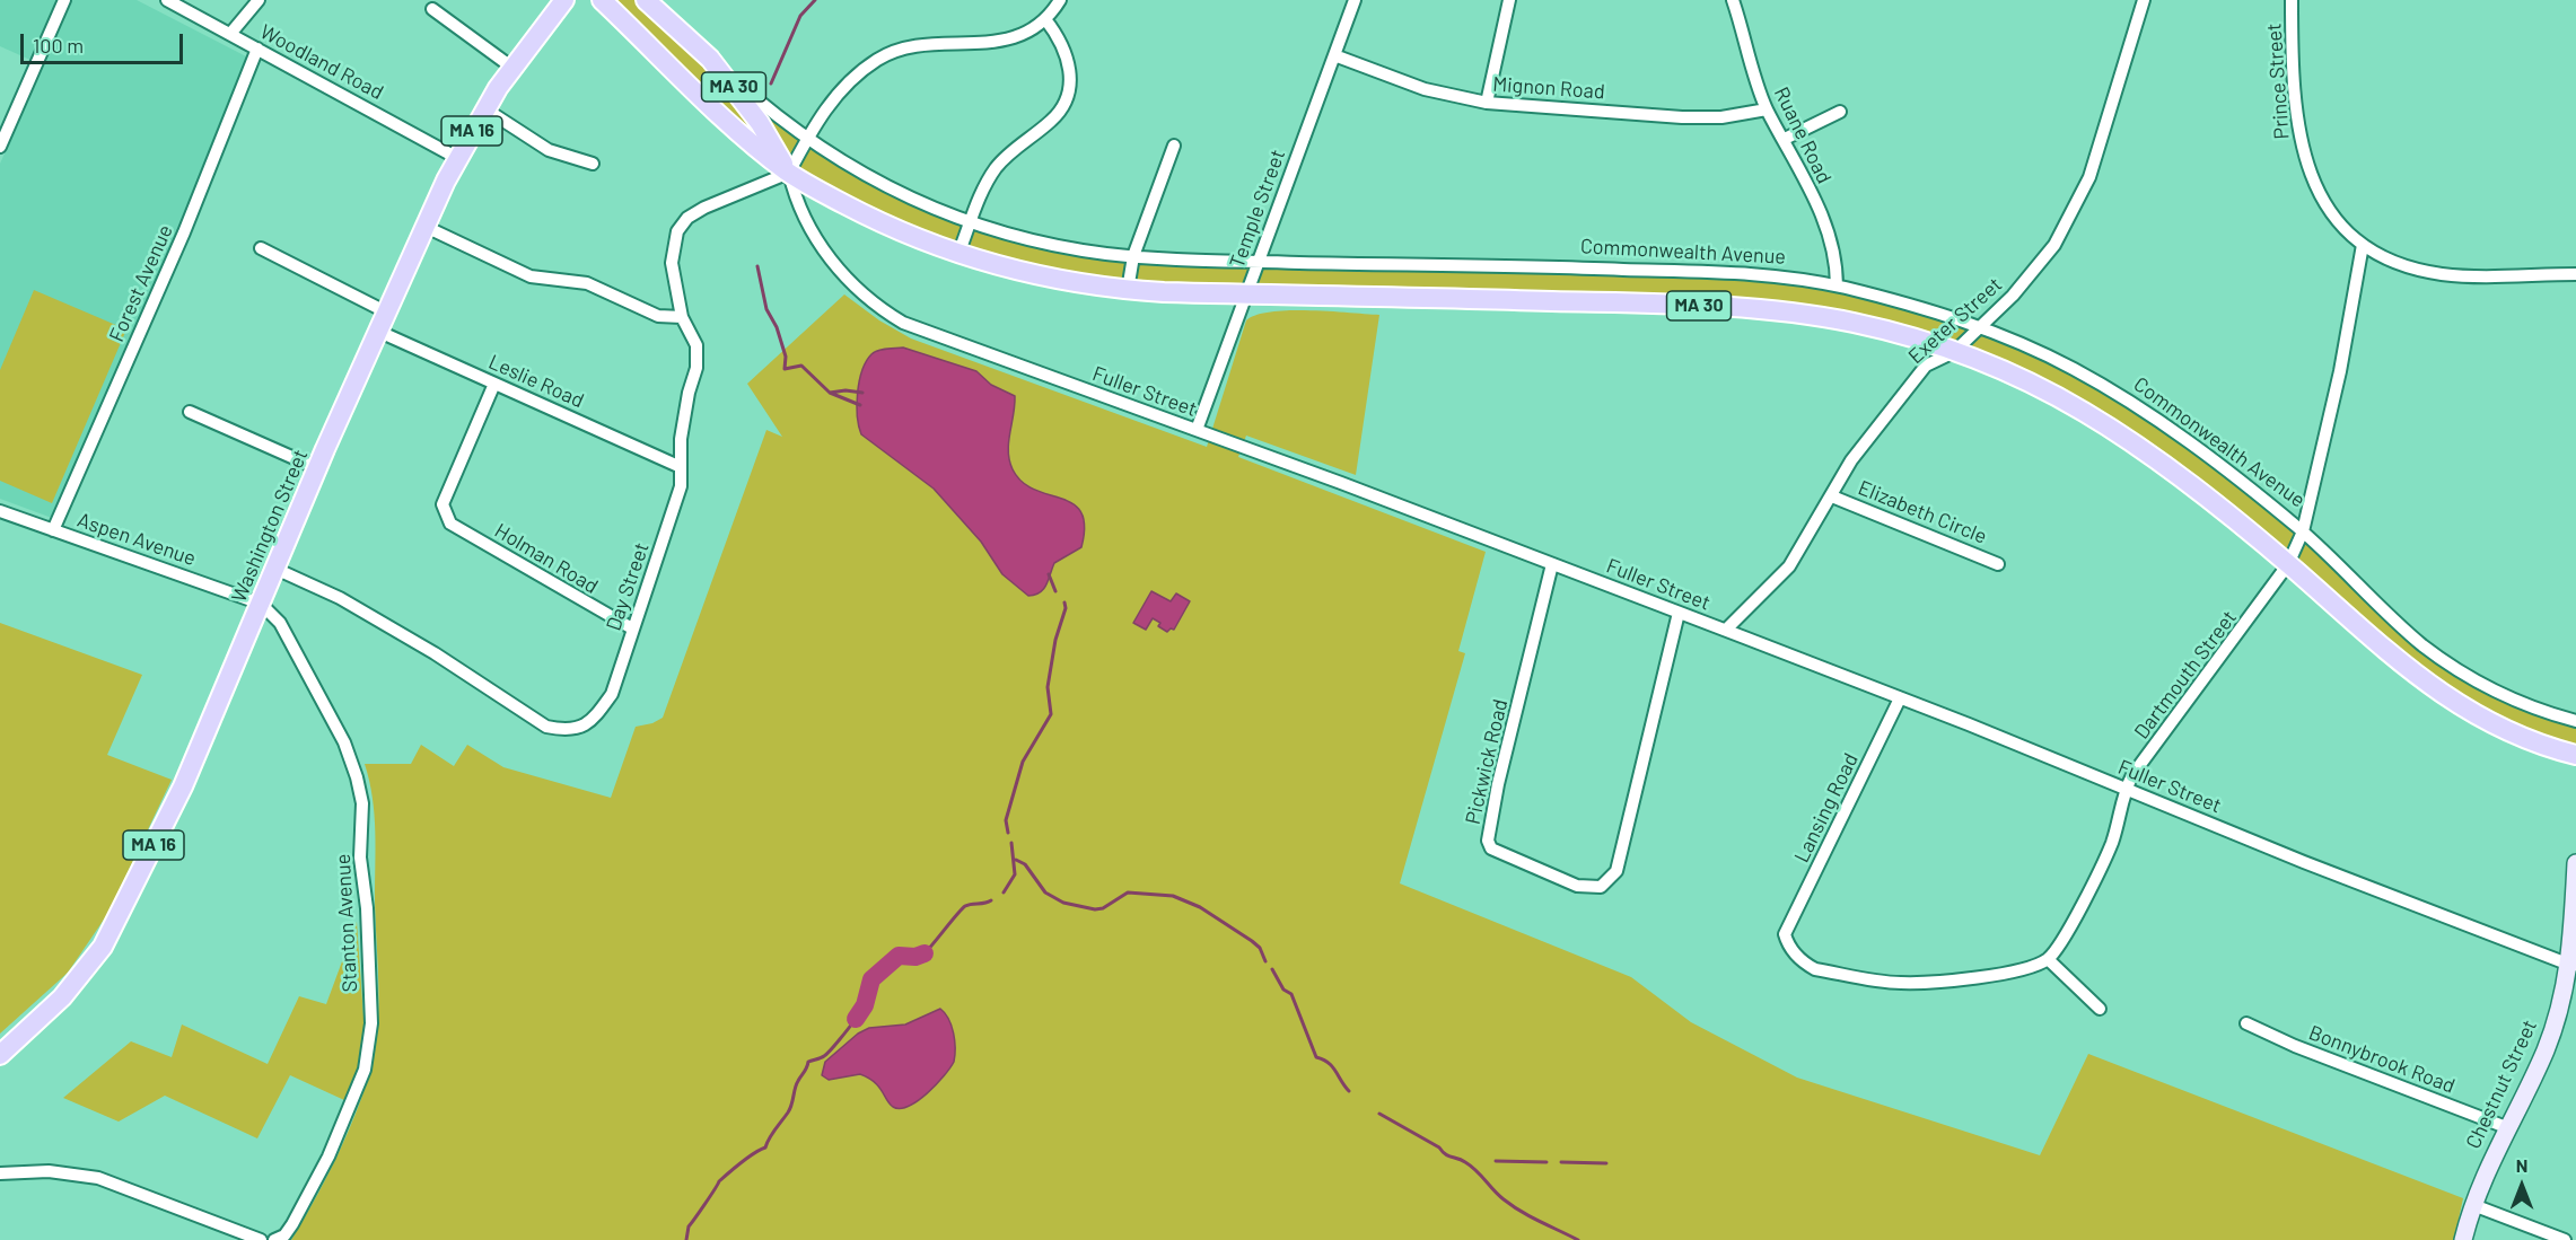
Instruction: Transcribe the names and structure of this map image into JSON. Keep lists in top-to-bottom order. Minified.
{"streets":{"main road":["MA 30","MA 16","Commonwealth Avenue","Washington Street","Chestnut Street"],"street":["Woodland Road","Prince Street","Mignon Road","Ruane Road","Temple Street","Forest Avenue","Exeter Street","Leslie Road","Fuller Street","Elizabeth Circle","Aspen Avenue","Holman Road","Day Street","Dartmouth Street","Pickwick Road","Lansing Road","Stanton Avenue","Bonnybrook Road"]},"crossings":[["Woodland Road","Forest Avenue"],["Woodland Road","Washington Street"],["Prince Street","Dartmouth Street"],["MA 30","Temple Street"],["MA 30","Commonwealth Avenue"],["MA 30","Exeter Street"],["MA 30","Fuller Street"],["MA 30","Day Street"],["MA 30","Dartmouth Street"],["Mignon Road","Ruane Road"],["Mignon Road","Temple Street"],["Ruane Road","Commonwealth Avenue"],["Temple Street","Commonwealth Avenue"],["Temple Street","Fuller Street"],["Commonwealth Avenue","Exeter Street"],["Commonwealth Avenue","Fuller Street"],["Commonwealth Avenue","Day Street"],["Commonwealth Avenue","Dartmouth Street"],["Forest Avenue","Aspen Avenue"],["Exeter Street","Fuller Street"],["Exeter Street","Elizabeth Circle"],["Leslie Road","Washington Street"],["Leslie Road","Holman Road"],["Leslie Road","Day Street"],["Fuller Street","Day Street"],["Fuller Street","Dartmouth Street"],["Fuller Street","Pickwick Road"],["Fuller Street","Lansing Road"],["Fuller Street","Chestnut Street"],["Washington Street","Aspen Avenue"],["Washington Street","Day Street"],["Washington Street","Stanton Avenue"],["Aspen Avenue","Stanton Avenue"],["Holman Road","Day Street"],["Dartmouth Street","Lansing Road"],["Bonnybrook Road","Chestnut Street"]],"scale_bar":"100 m","north":"top"}
